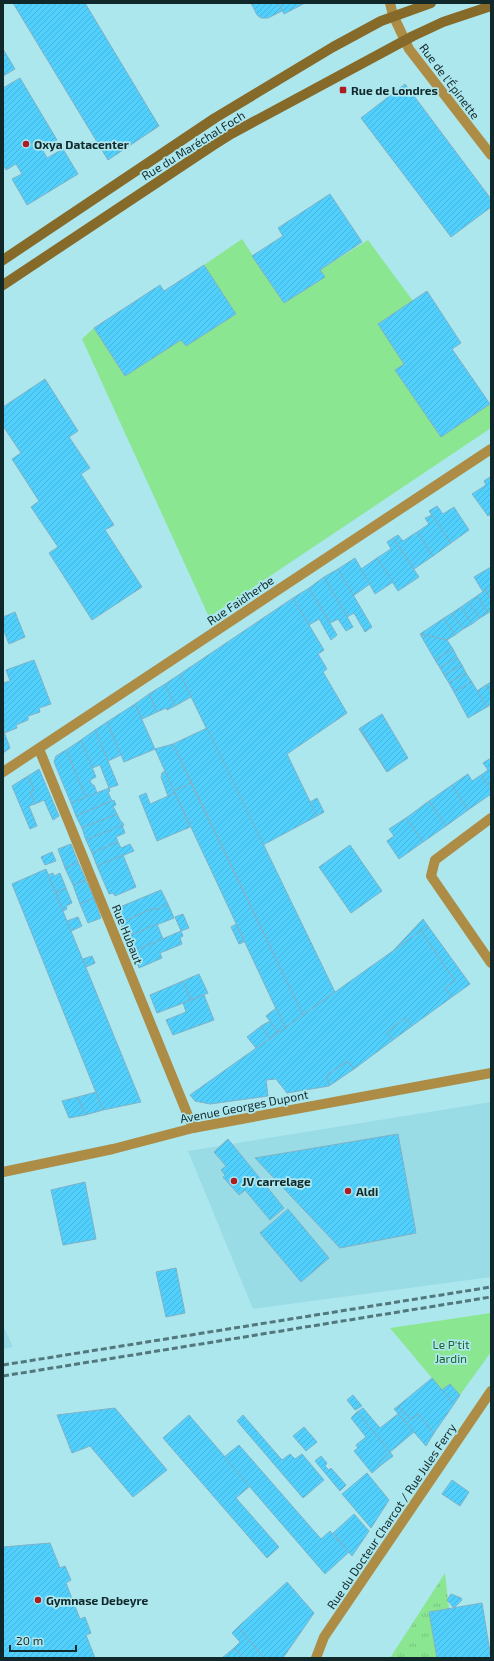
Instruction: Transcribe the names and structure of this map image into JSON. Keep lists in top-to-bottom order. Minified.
{"streets":{"main road":["Rue du Maréchal Foch"],"street":["Rue de l'Épinette","Rue Faidherbe","Rue Hubaut","Avenue Georges Dupont","Rue du Docteur Charcot / Rue Jules Ferry"]},"crossings":[["Rue de l'Épinette","Rue du Maréchal Foch"],["Rue Faidherbe","Rue Hubaut"],["Rue Hubaut","Avenue Georges Dupont"]],"parks":["Le P'tit Jardin"],"places":{"transit":["Rue de Londres"],"other":["Oxya Datacenter","JV carrelage","Aldi","Gymnase Debeyre"]},"scale_bar":"20 m"}
